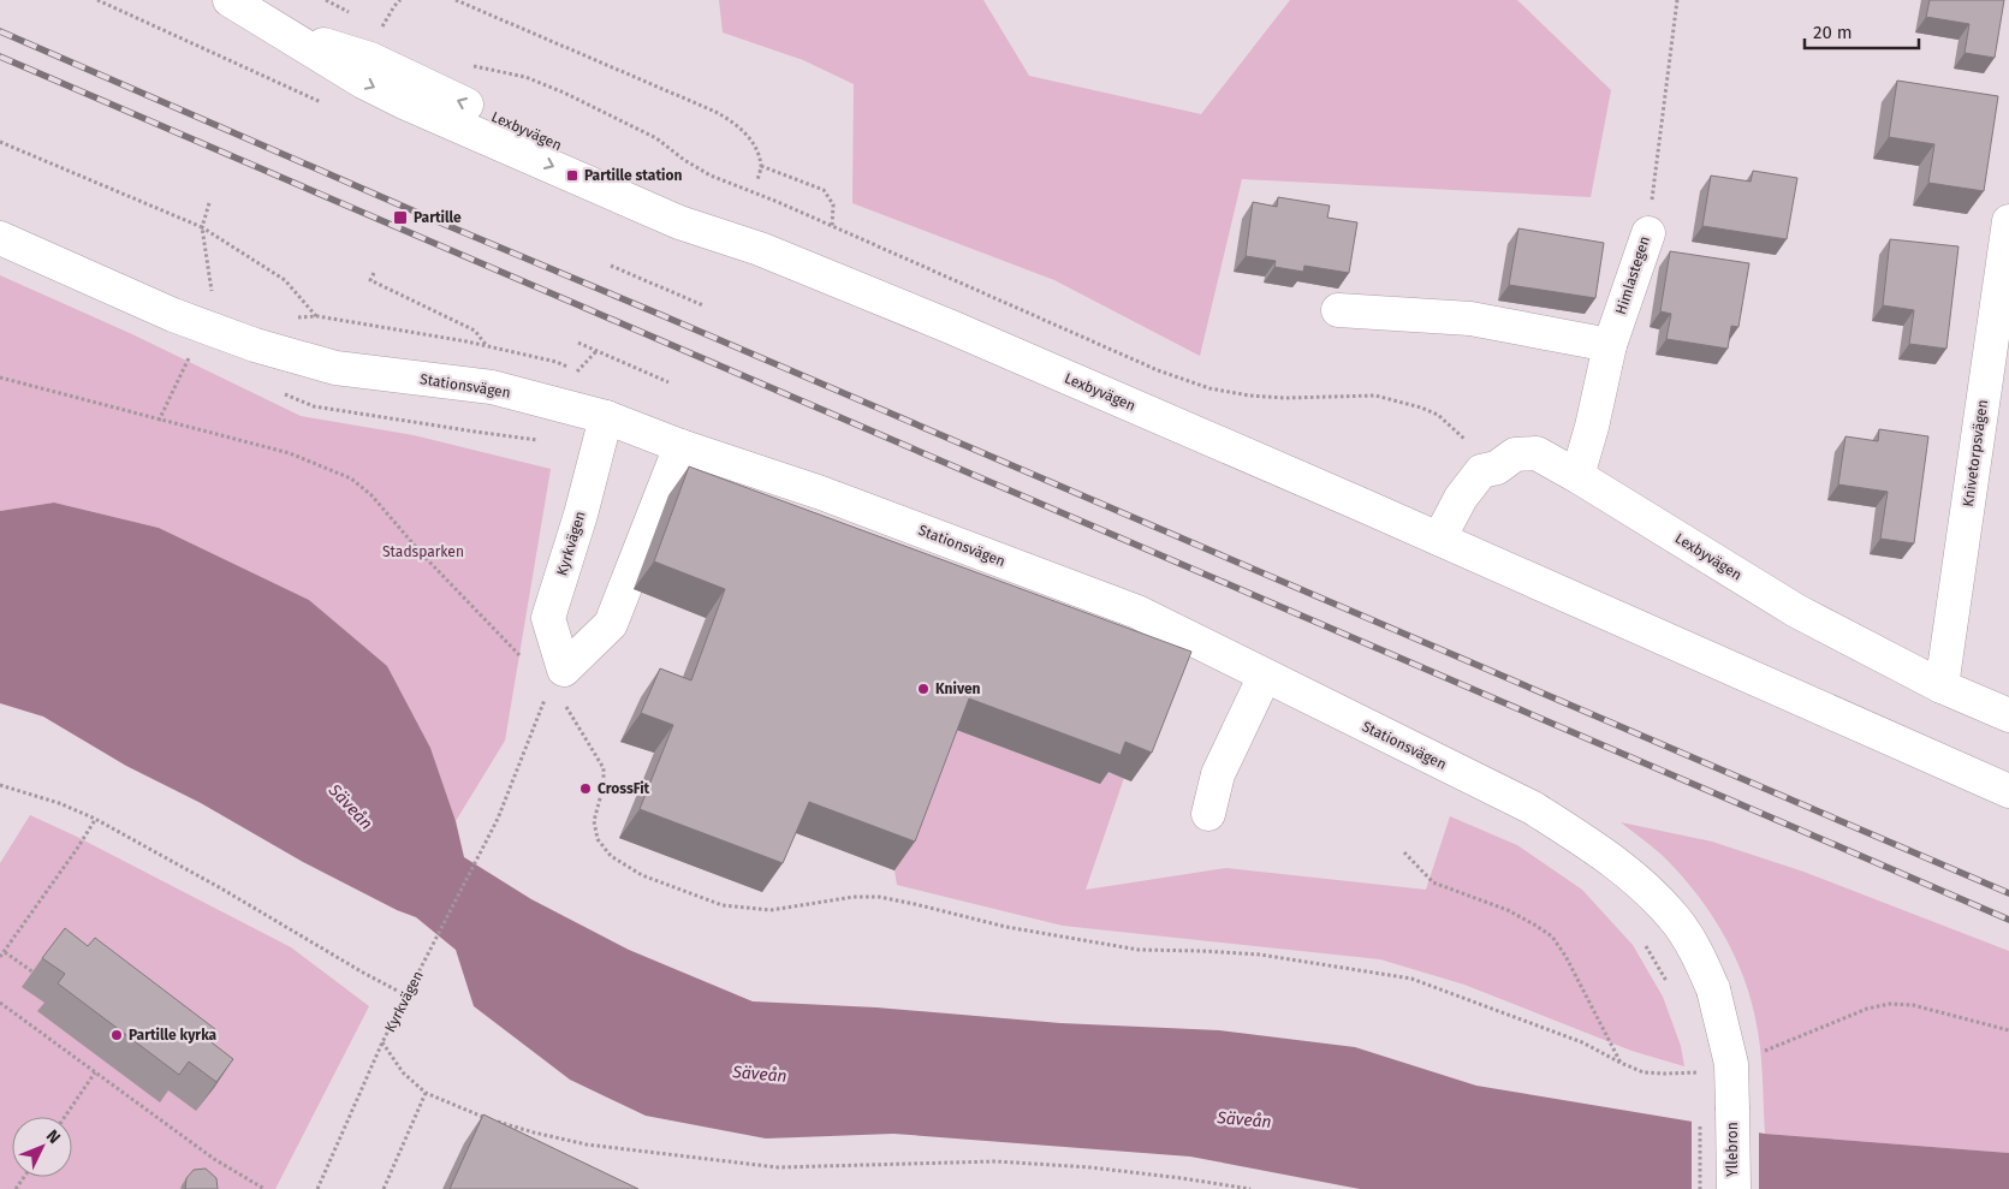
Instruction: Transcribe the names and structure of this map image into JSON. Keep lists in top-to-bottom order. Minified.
{"streets":{"street":["Lexbyvägen","Himlastegen","Stationsvägen","Knivetorpsvägen","Kyrkvägen","Yllebron"]},"crossings":[["Lexbyvägen","Himlastegen"],["Lexbyvägen","Knivetorpsvägen"],["Stationsvägen","Kyrkvägen"],["Stationsvägen","Yllebron"]],"water":["Säveån"],"parks":["Stadsparken"],"places":{"transit":["Partille station","Partille"],"other":["Kniven","CrossFit","Partille kyrka"]},"scale_bar":"20 m","north":"top right"}
